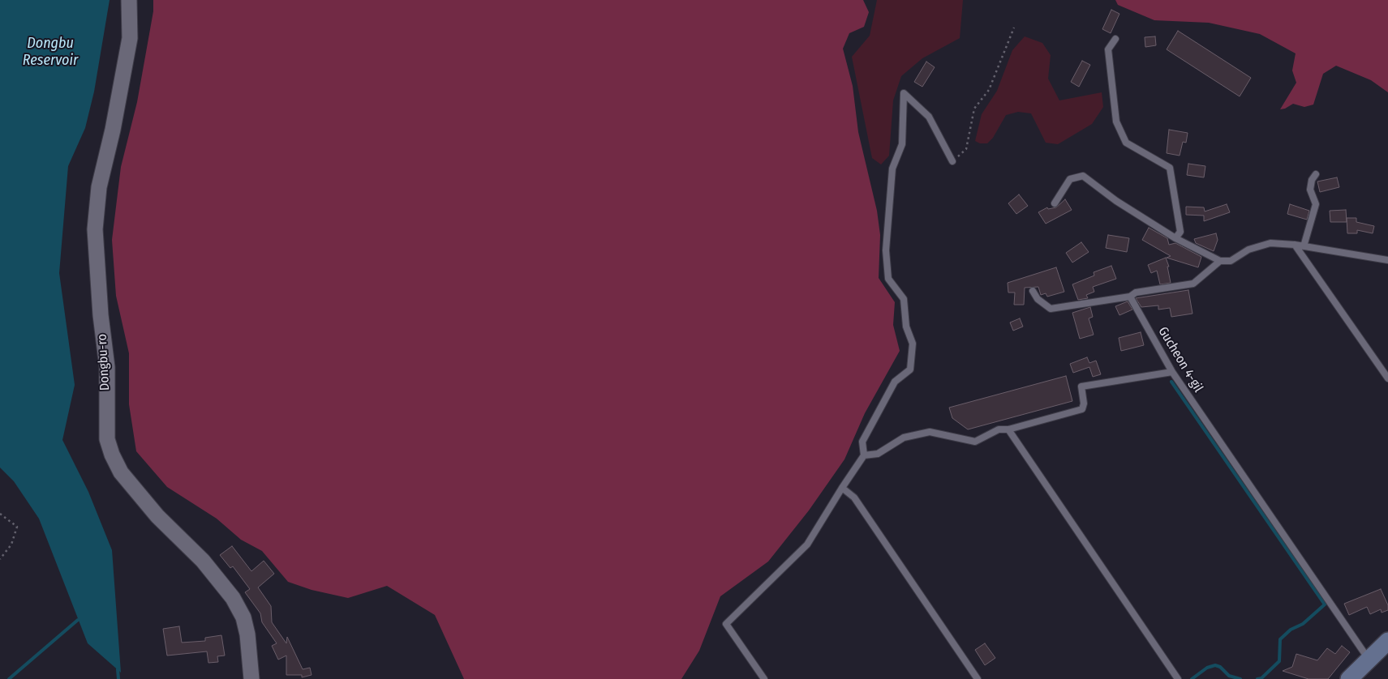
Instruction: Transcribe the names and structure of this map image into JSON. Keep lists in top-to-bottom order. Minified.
{"streets":{"street":["Dongbu-ro"],"lane":["Gucheon 4-gil"]},"water":["Dongbu Reservoir"]}
